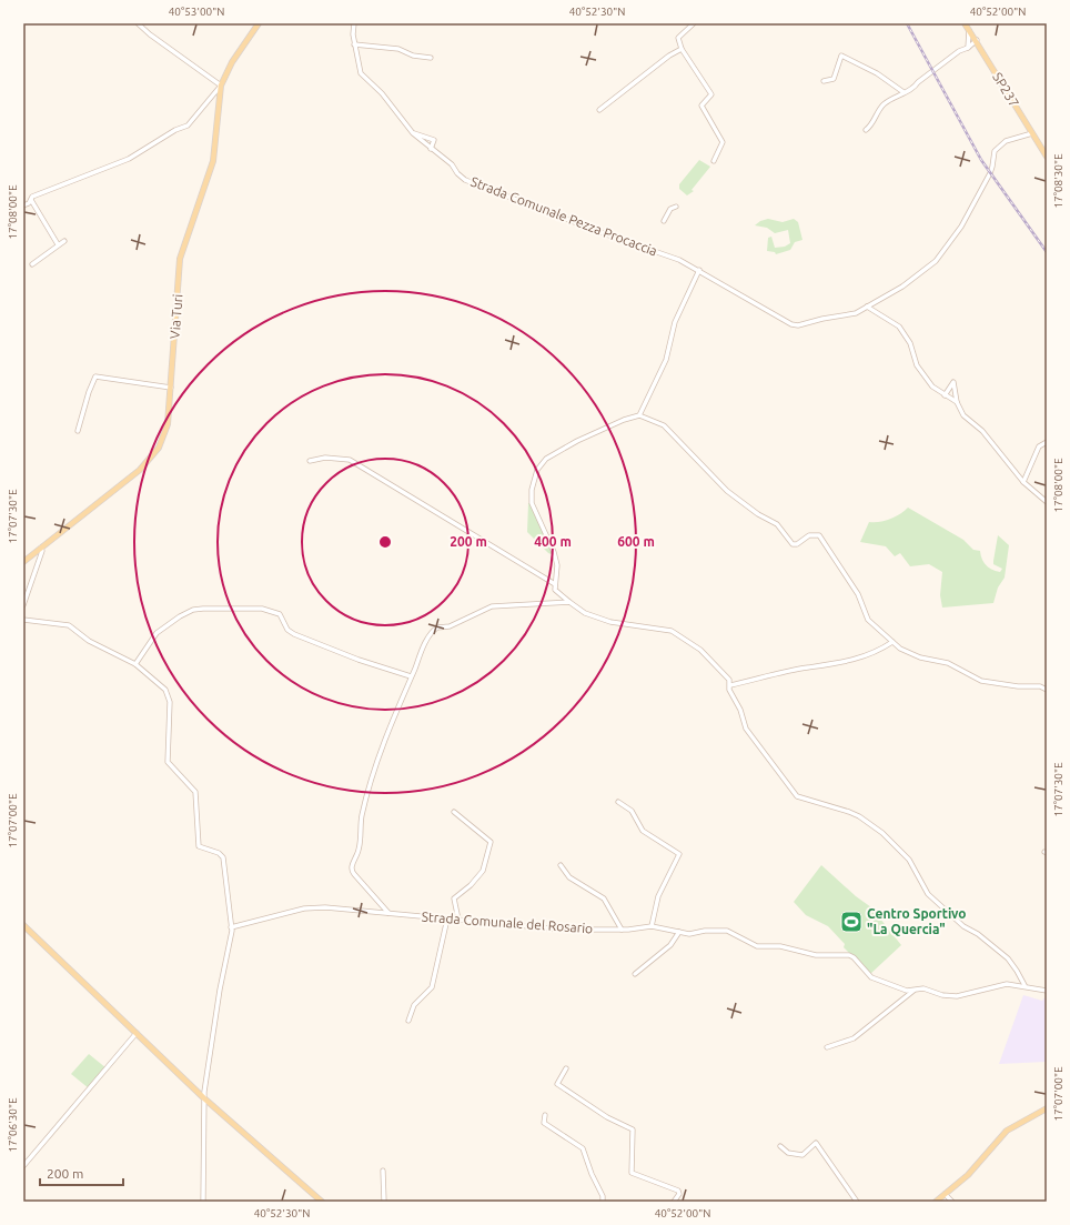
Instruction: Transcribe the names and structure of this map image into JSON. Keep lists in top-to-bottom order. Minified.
{"streets":{"main road":["SP237","Via Turi"],"street":["Strada Comunale Pezza Procaccia","Strada Comunale del Rosario"]},"crossings":[["SP237","Strada Comunale Pezza Procaccia"]],"places":{"sports":["Centro Sportivo \"La Quercia\""]},"scale_bar":"200 m","coordinates":["40°53'00\"N","40°52'30\"N","40°52'00\"N","17°08'30\"E","17°08'00\"E","17°07'30\"E","17°07'00\"E","17°06'30\"E"],"rings":["200 m","400 m","600 m"]}
